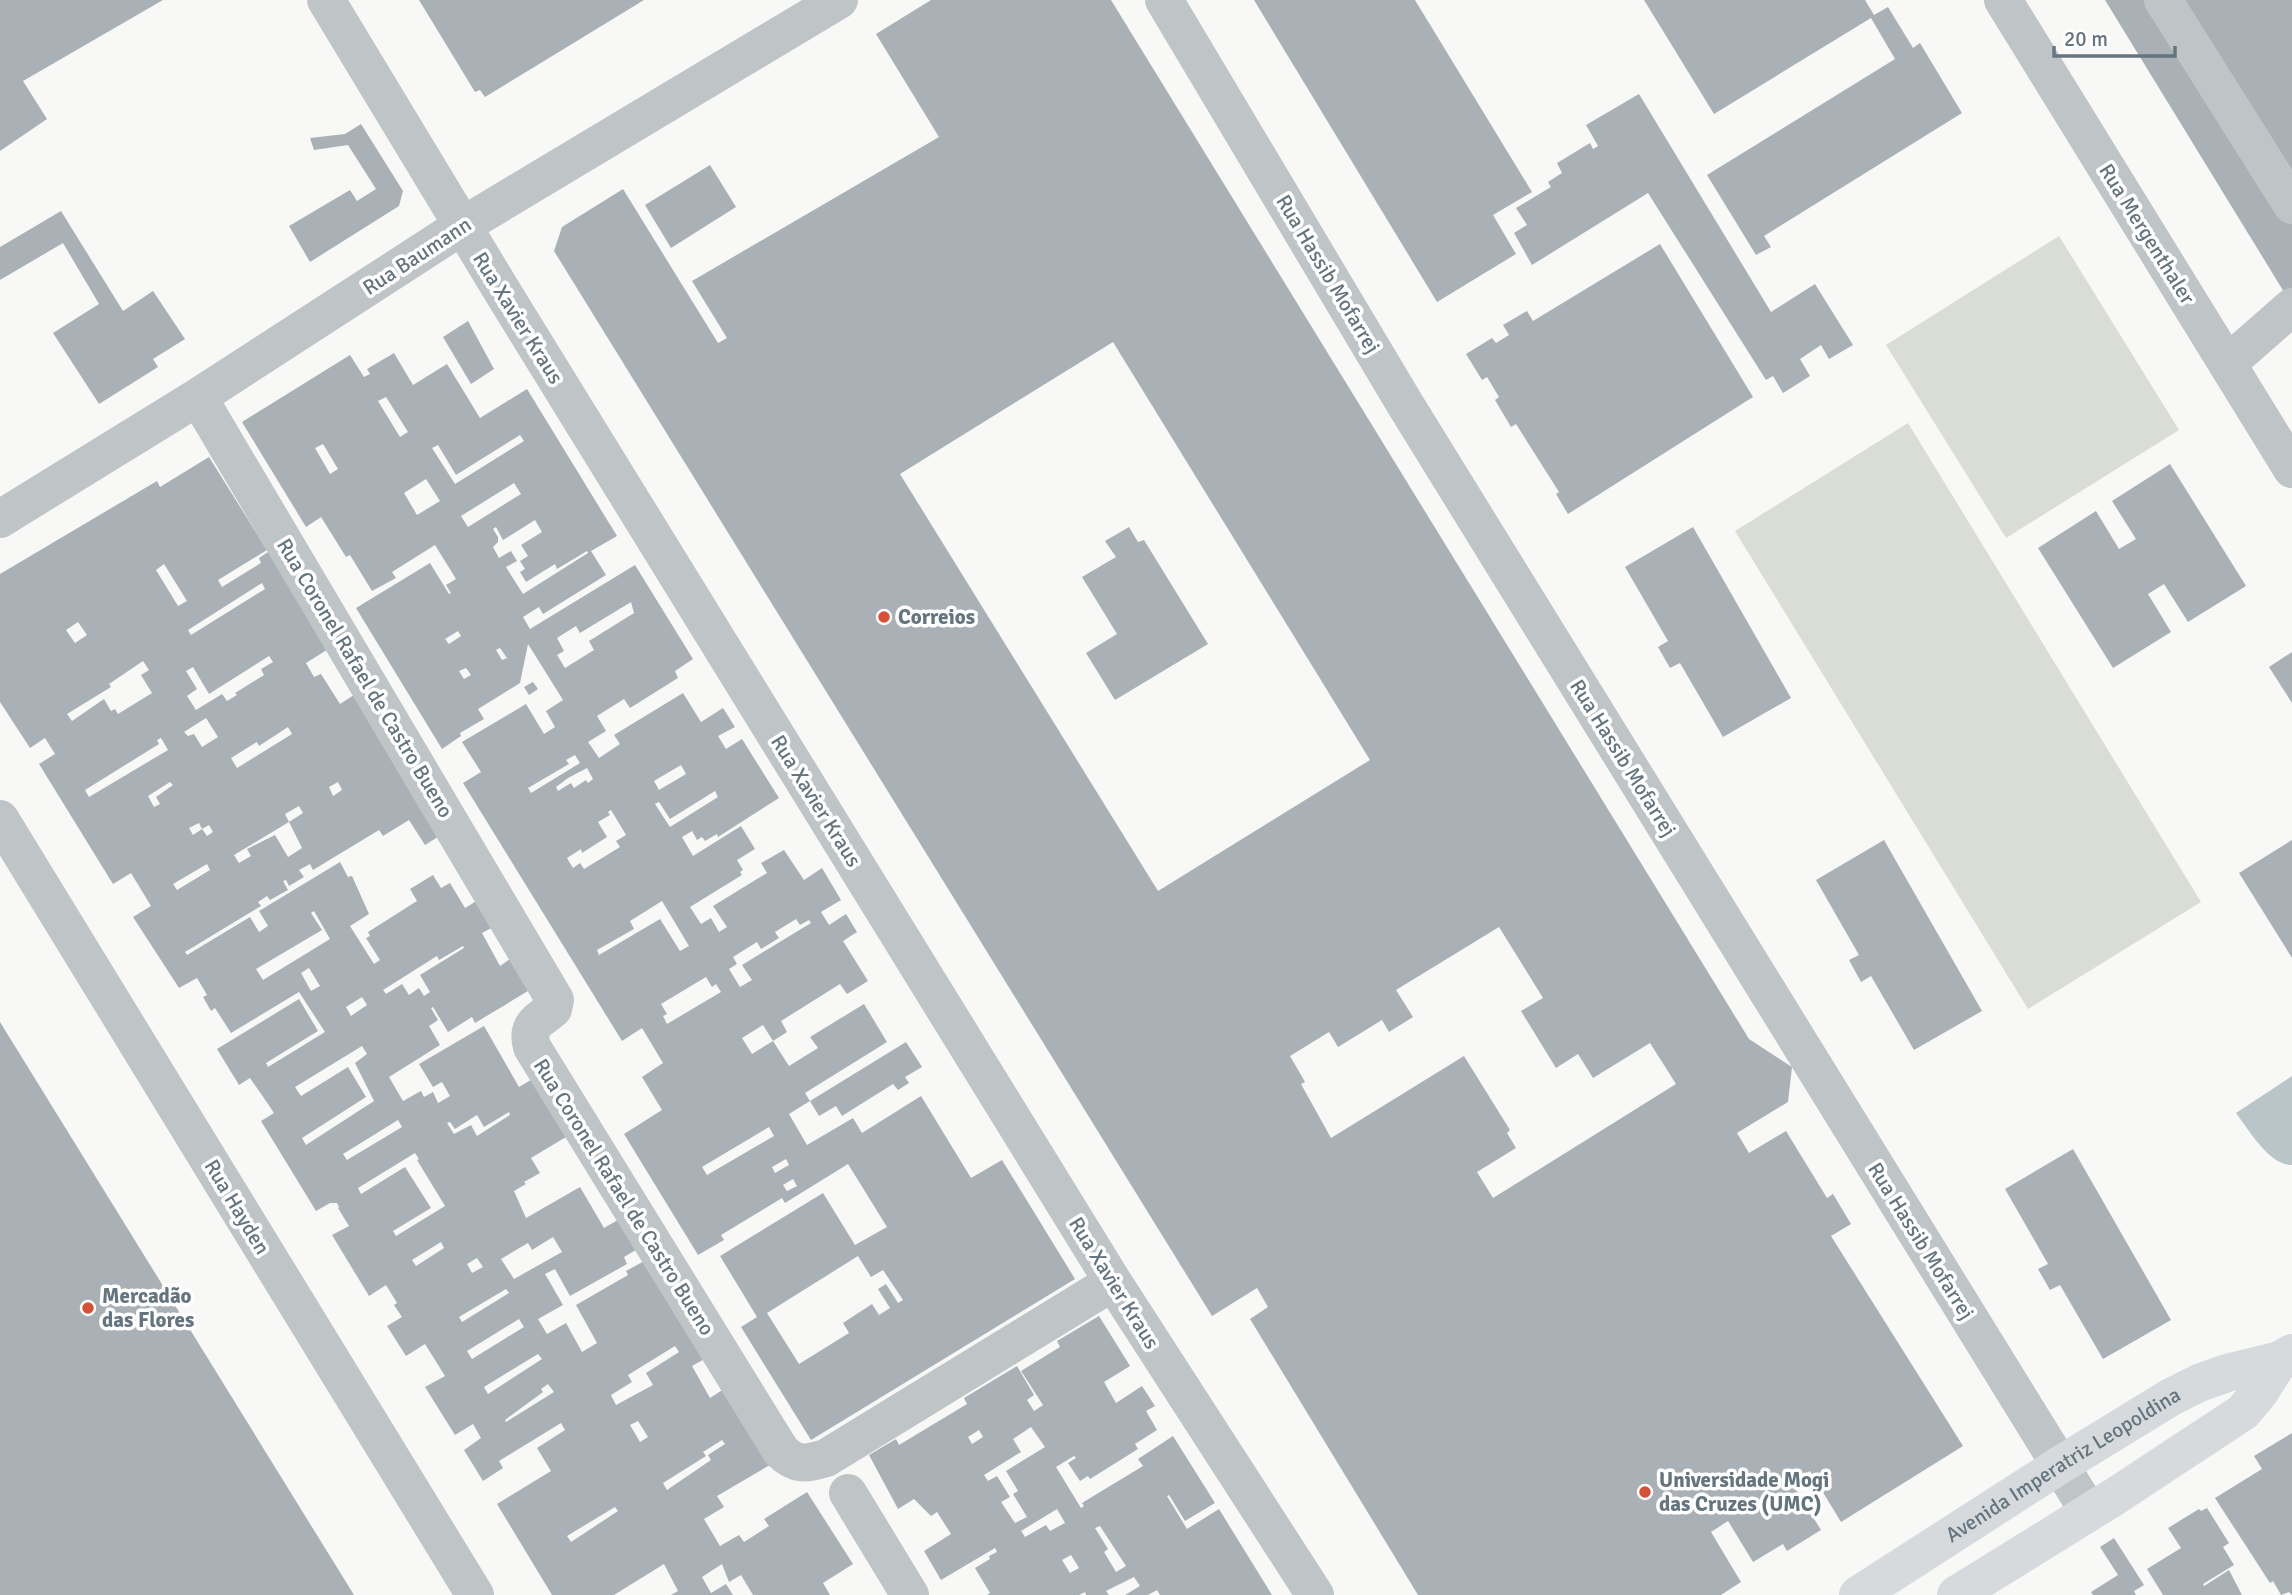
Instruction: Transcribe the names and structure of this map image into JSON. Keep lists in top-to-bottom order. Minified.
{"streets":{"main road":["Avenida Imperatriz Leopoldina"],"street":["Rua Mergenthaler","Rua Baumann","Rua Hassib Mofarrej","Rua Xavier Kraus","Rua Coronel Rafael de Castro Bueno","Rua Hayden"]},"crossings":[["Rua Baumann","Rua Xavier Kraus"],["Rua Baumann","Rua Coronel Rafael de Castro Bueno"],["Rua Hassib Mofarrej","Avenida Imperatriz Leopoldina"],["Rua Xavier Kraus","Rua Coronel Rafael de Castro Bueno"]],"places":["Correios","Mercadão das Flores","Universidade Mogi das Cruzes (UMC)"],"scale_bar":"20 m"}
